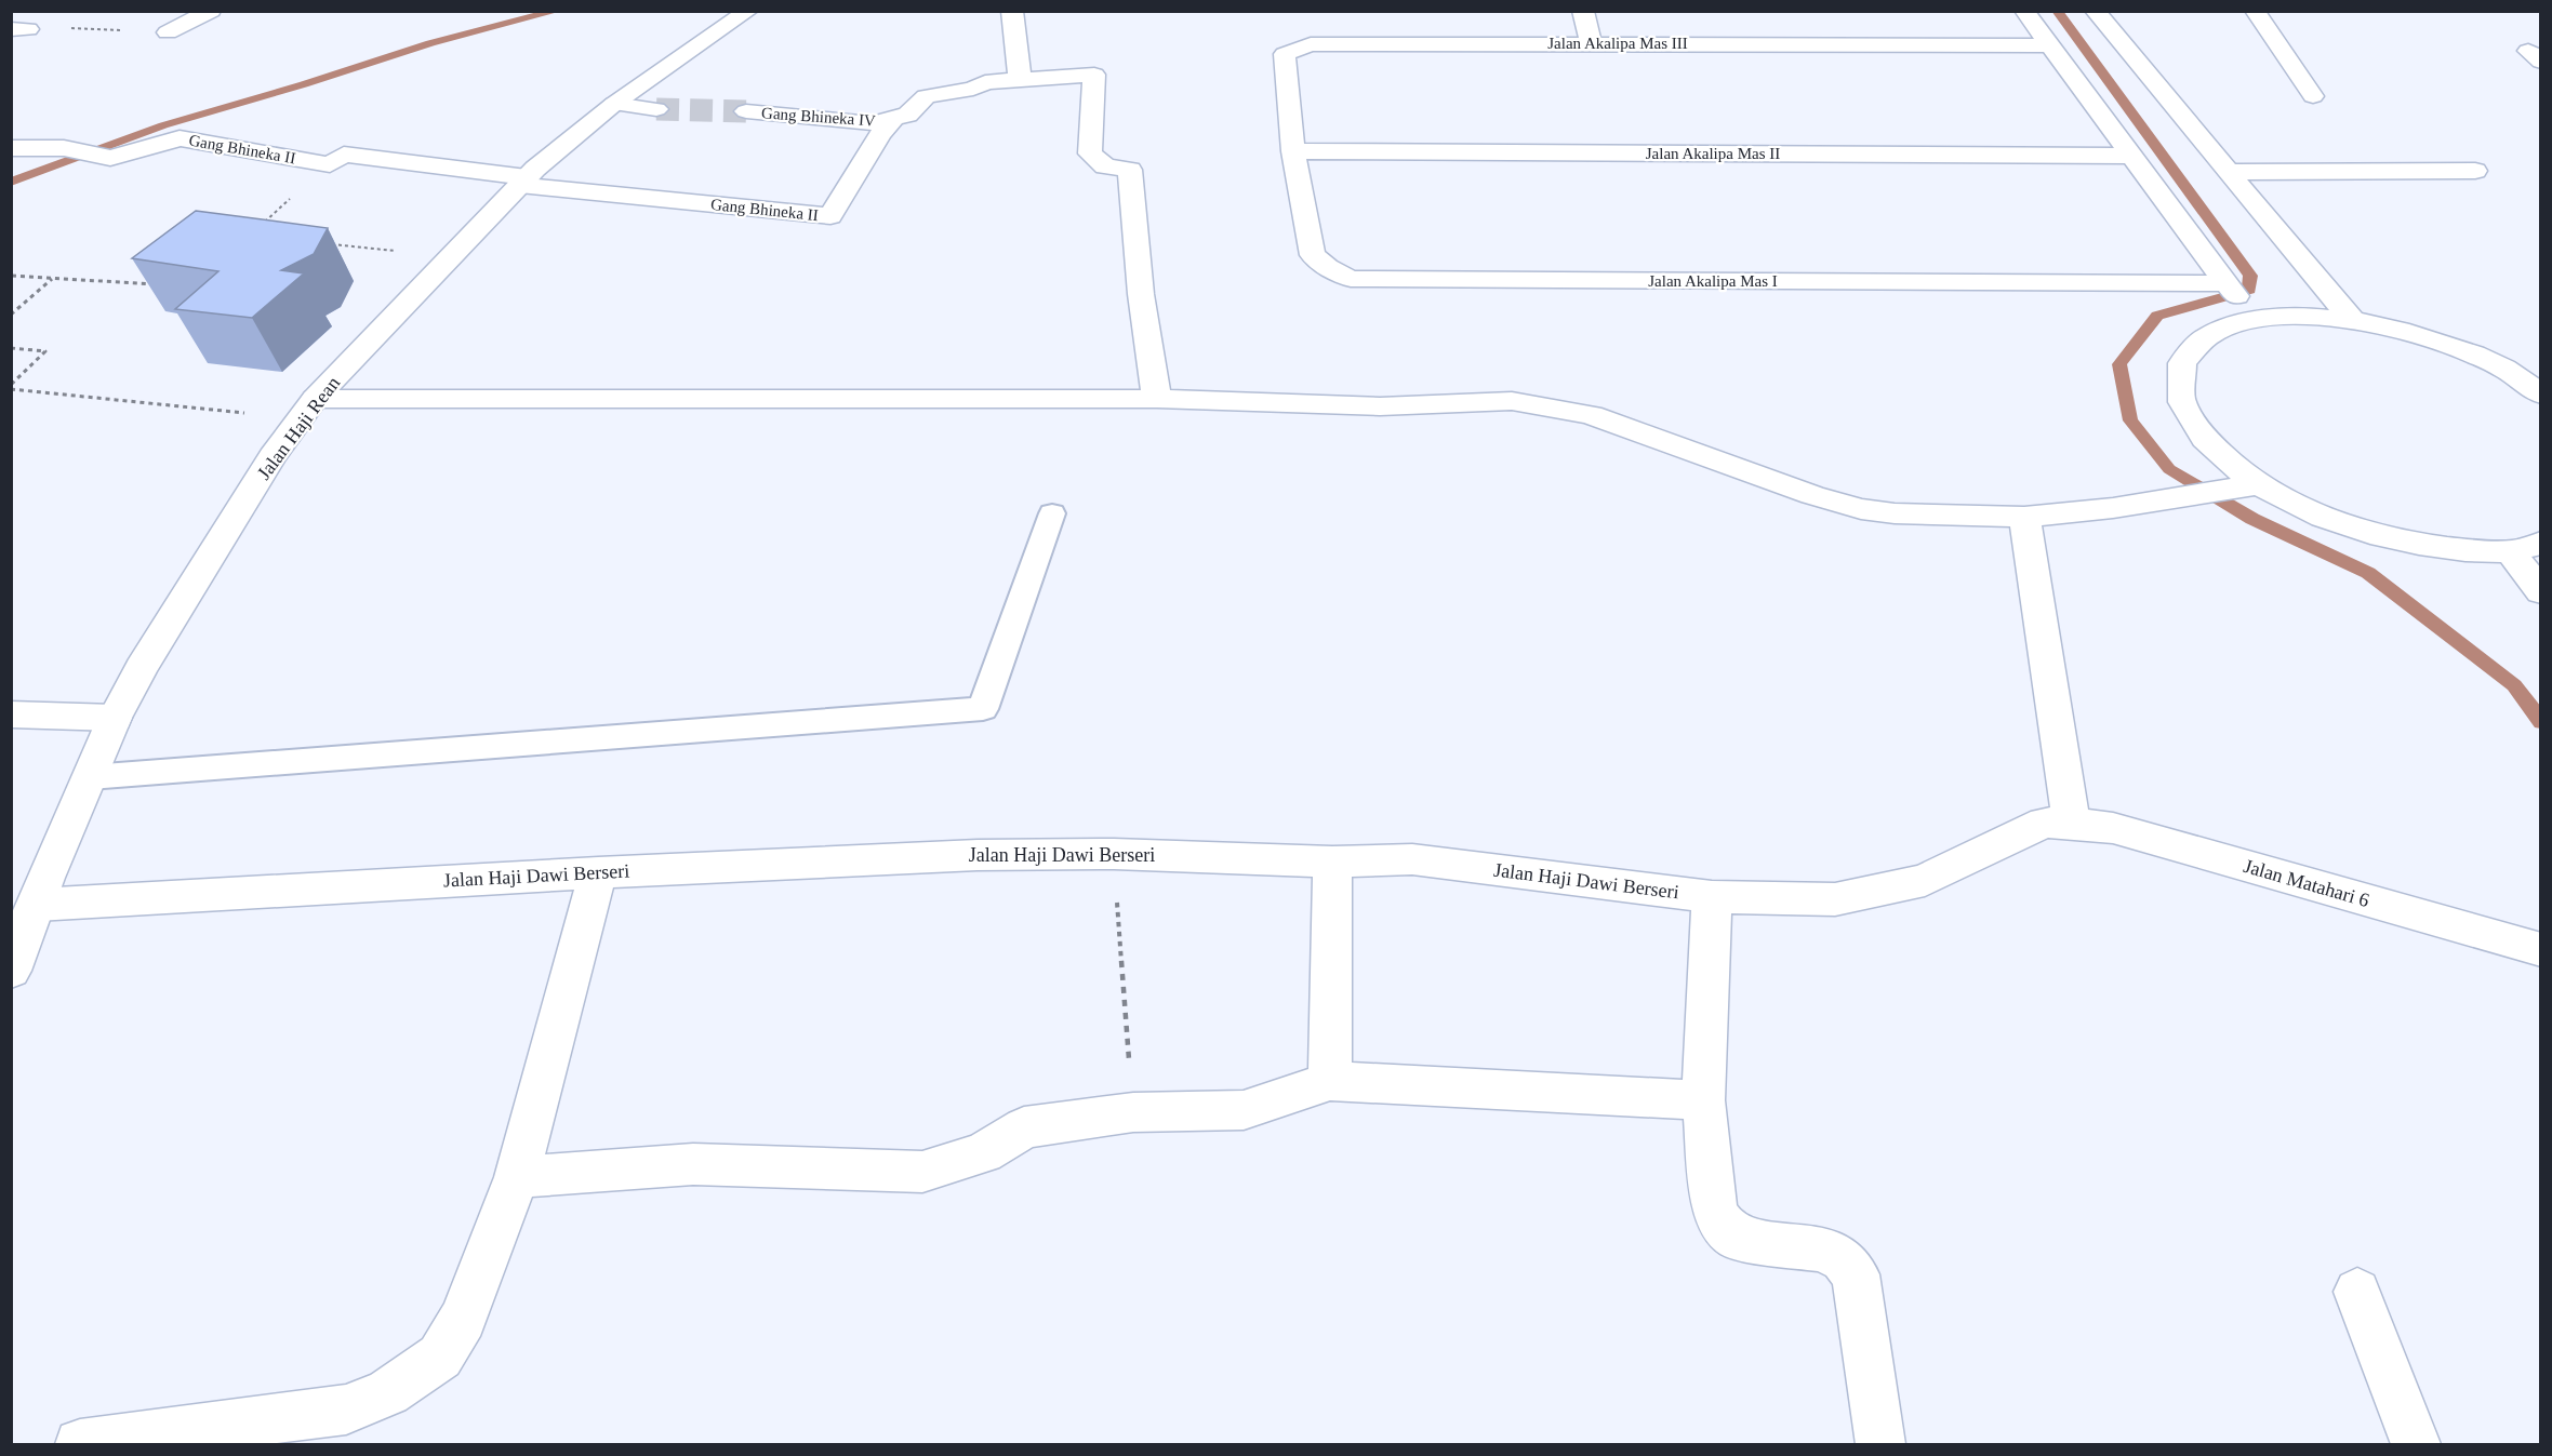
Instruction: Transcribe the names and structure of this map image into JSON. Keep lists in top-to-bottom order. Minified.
{"streets":{"street":["Jalan Akalipa Mas III","Gang Bhineka IV","Gang Bhineka II","Jalan Akalipa Mas II","Jalan Akalipa Mas I","Jalan Haji Rean","Jalan Haji Dawi Berseri","Jalan Matahari 6"]},"crossings":[["Jalan Akalipa Mas III","Jalan Akalipa Mas II"],["Jalan Akalipa Mas III","Jalan Akalipa Mas I"],["Gang Bhineka IV","Gang Bhineka II"],["Gang Bhineka II","Jalan Haji Rean"],["Jalan Akalipa Mas II","Jalan Akalipa Mas I"],["Jalan Haji Rean","Jalan Haji Dawi Berseri"],["Jalan Haji Dawi Berseri","Jalan Matahari 6"]]}
